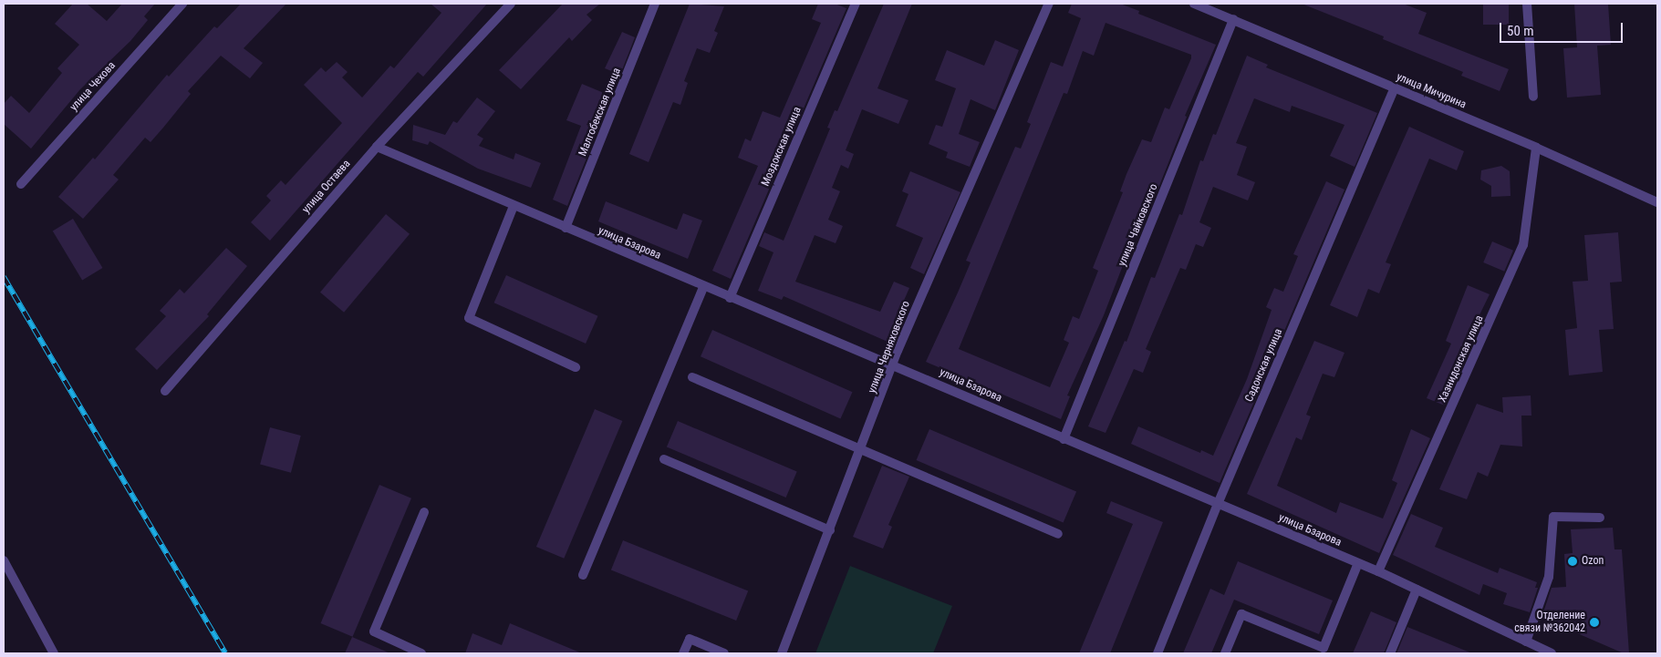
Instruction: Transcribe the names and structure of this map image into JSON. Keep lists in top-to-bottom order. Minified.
{"streets":{"street":["улица Чехова","улица Мичурина","Малгобекская улица","Моздокская улица","улица Остаева","улица Чайковского","улица Бзарова","улица Черняховского","Хазнидонская улица","Садонская улица"]},"crossings":[["улица Мичурина","улица Чайковского"],["улица Мичурина","Хазнидонская улица"],["улица Мичурина","Садонская улица"],["Малгобекская улица","улица Бзарова"],["Моздокская улица","улица Бзарова"],["улица Остаева","улица Бзарова"],["улица Чайковского","улица Бзарова"],["улица Бзарова","улица Черняховского"],["улица Бзарова","Хазнидонская улица"],["улица Бзарова","Садонская улица"]],"places":["Ozon","Отделение связи №362042"],"scale_bar":"50 m"}
